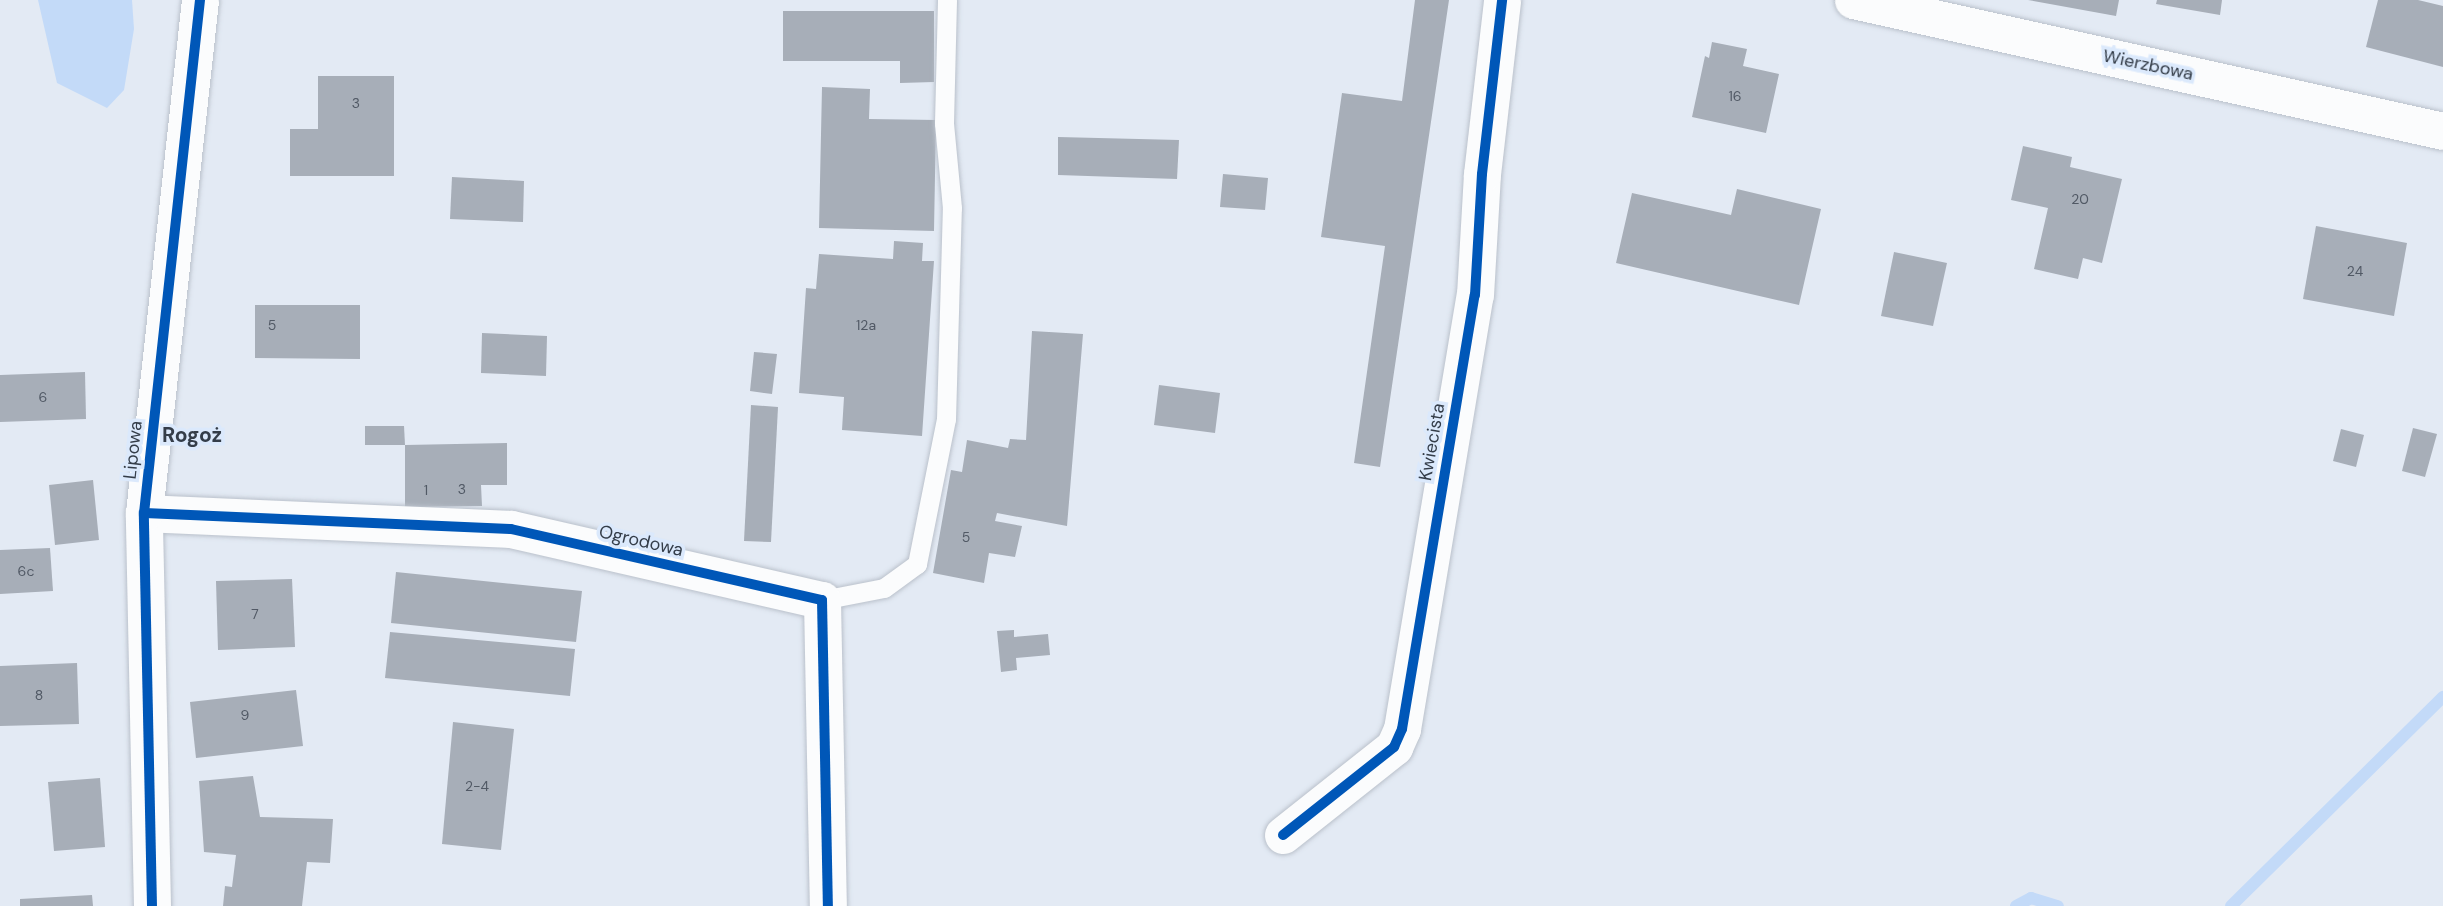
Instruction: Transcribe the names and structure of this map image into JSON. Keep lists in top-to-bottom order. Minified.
{"streets":{"street":["Wierzbowa","Kwiecista","Lipowa","Ogrodowa"]},"crossings":[["Lipowa","Ogrodowa"]],"districts":["Rogoż"],"house_numbers":["16","3","20","24","5","12a","6","3","1","5","6c","7","8","9","2-4"]}
